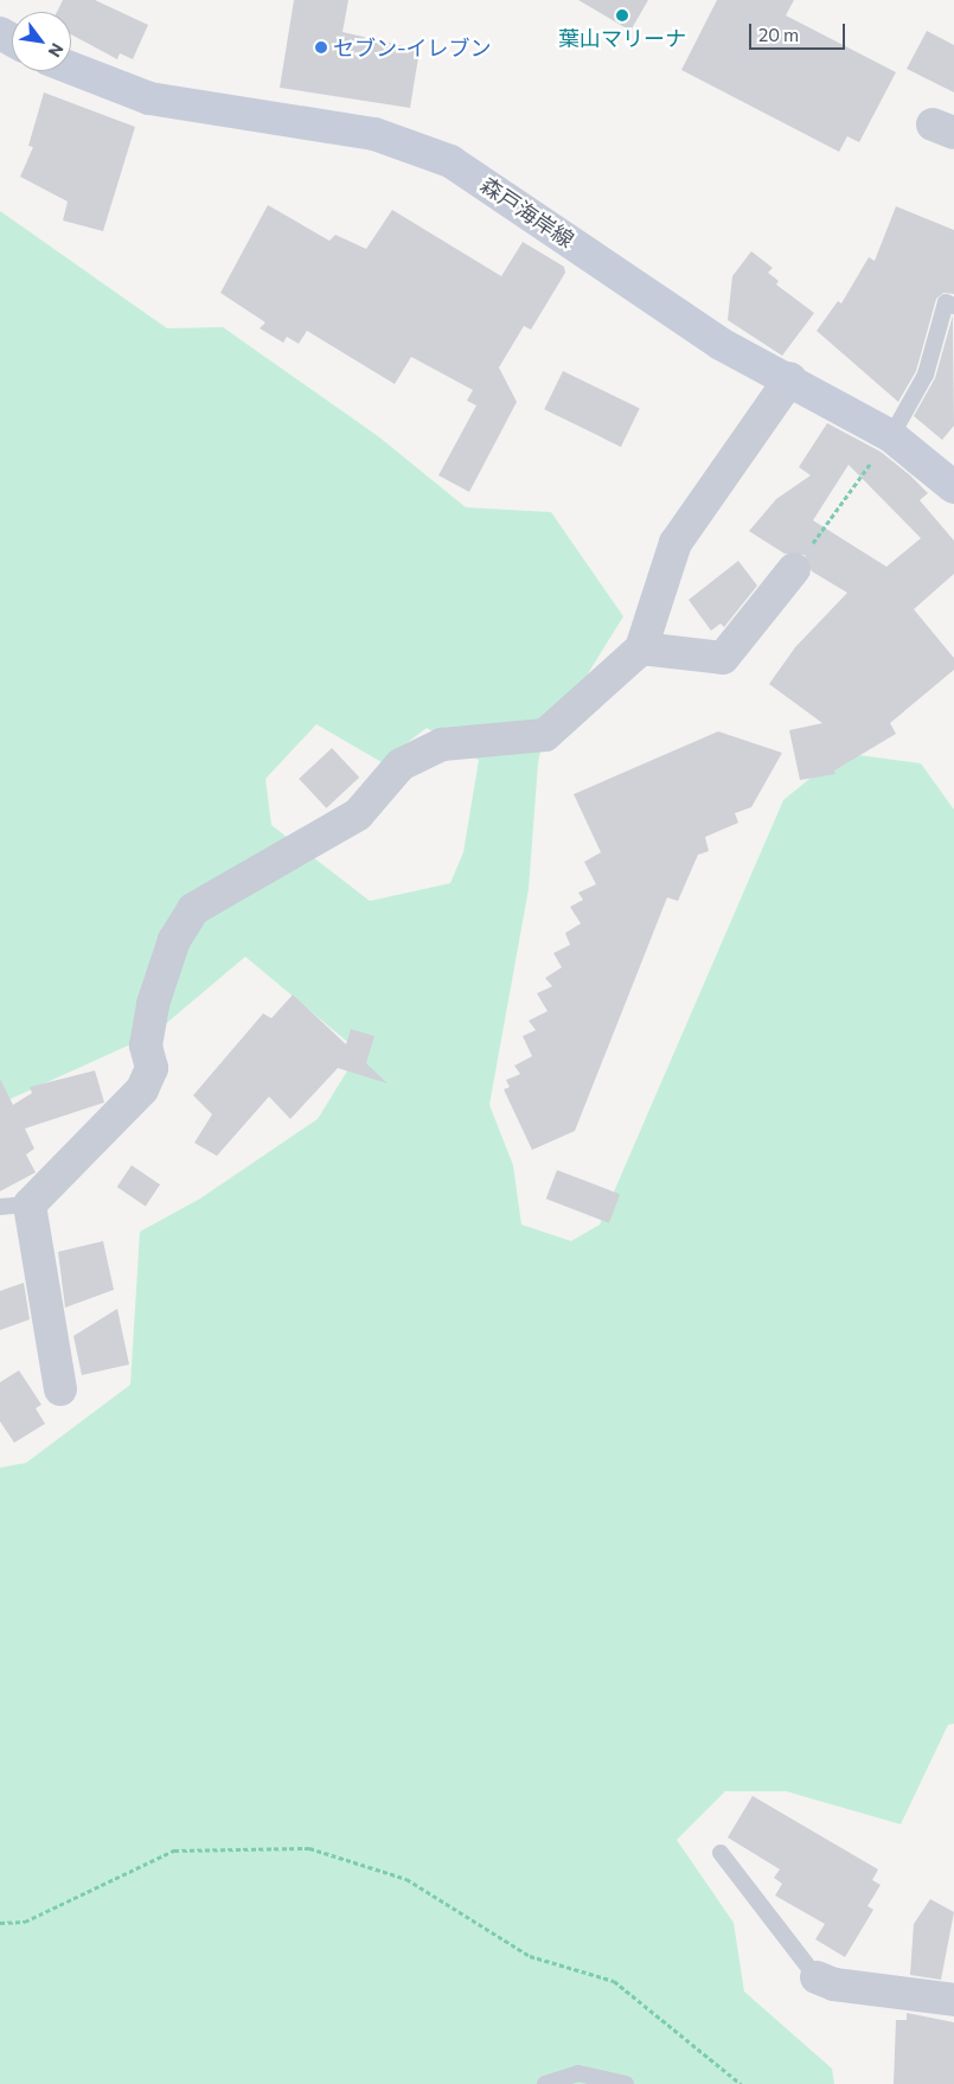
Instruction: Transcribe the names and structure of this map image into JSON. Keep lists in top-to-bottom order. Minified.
{"streets":{"main road":["森戸海岸線"]},"places":["葉山マリーナ","セブン-イレブン"],"scale_bar":"20 m","north":"bottom right"}
